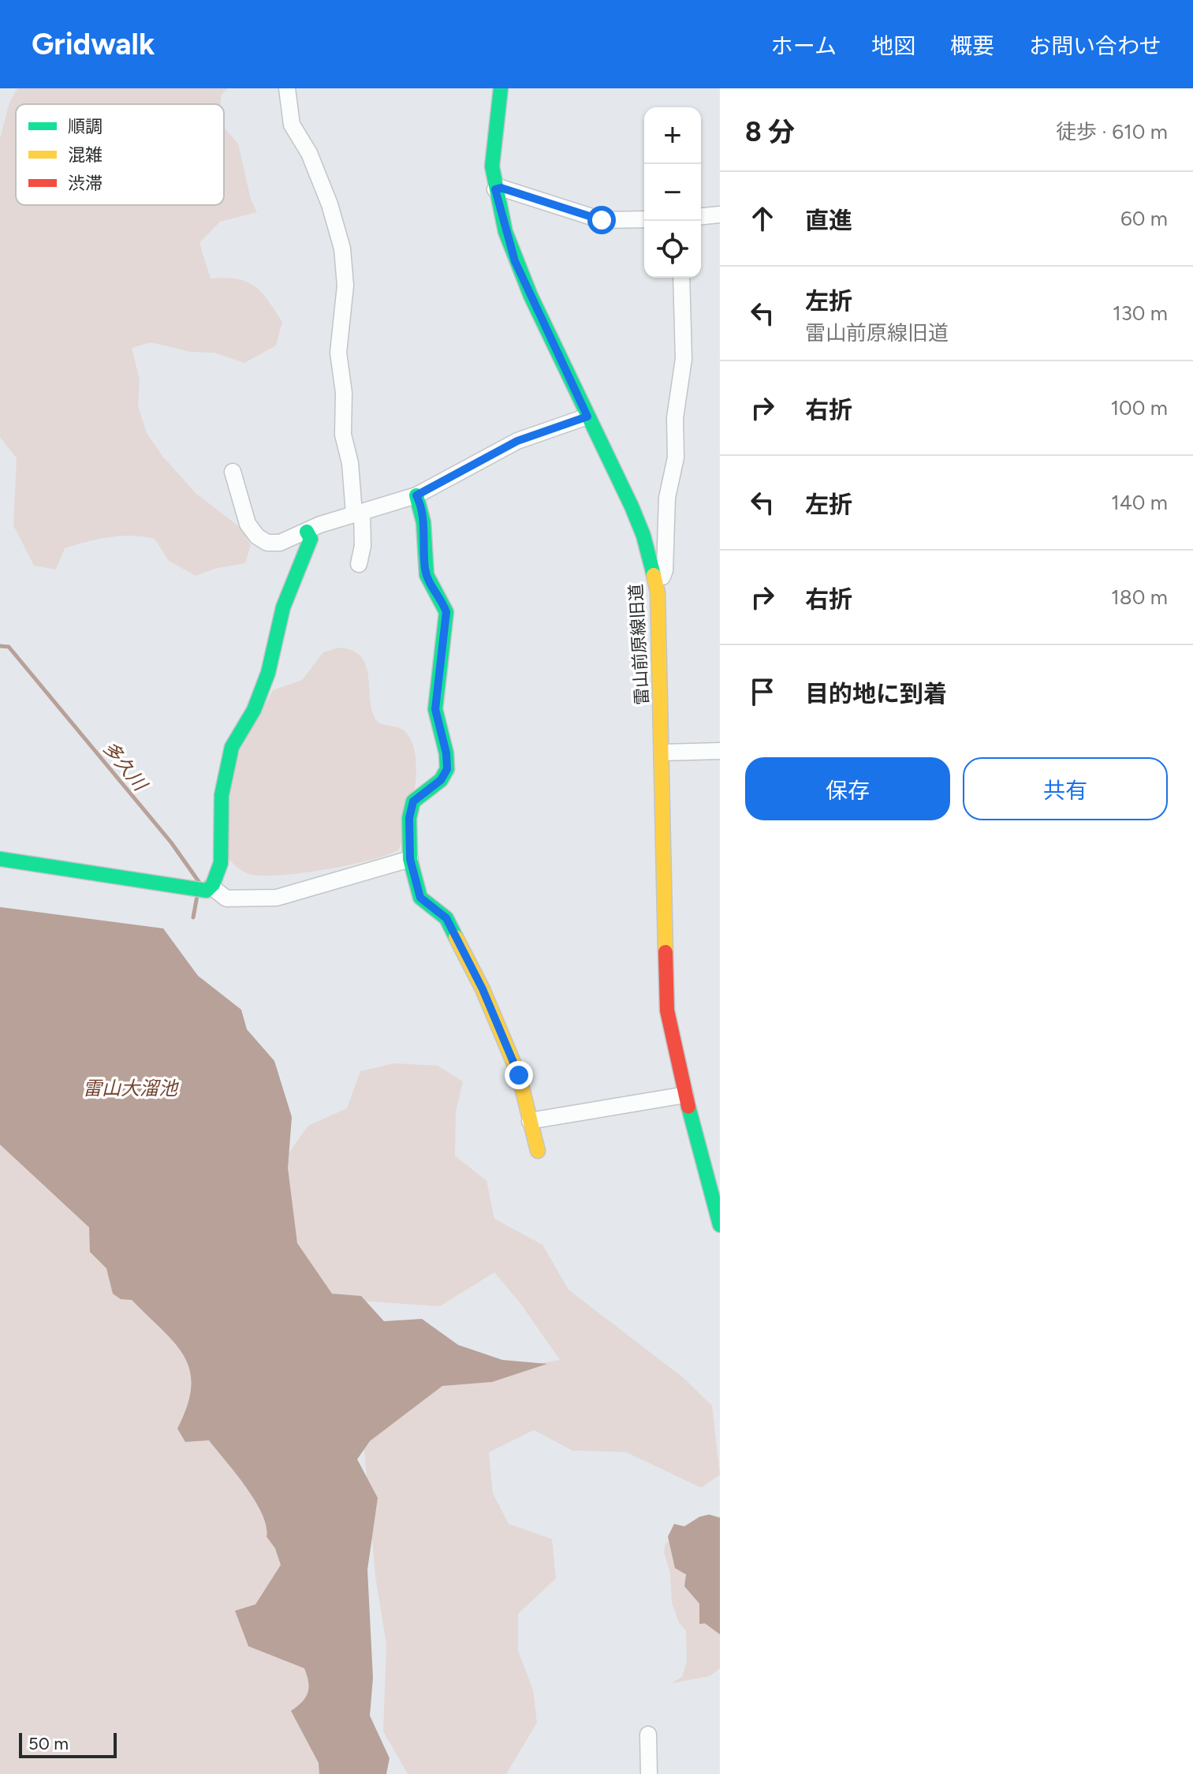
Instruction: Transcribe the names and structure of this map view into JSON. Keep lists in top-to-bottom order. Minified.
{"streets":{"street":["雷山前原線旧道"]},"water":["多久川","雷山大溜池"],"legend":["順調","混雑","渋滞"],"scale_bar":"50 m","page":{"header":"Gridwalk","nav":["ホーム","地図","概要","お問い合わせ"],"heading":["8 分","徒歩 · 610 m"],"map_buttons":["+","−"],"list":[["直進","60 m"],["左折","雷山前原線旧道","130 m"],["右折","100 m"],["左折","140 m"],["右折","180 m"],"目的地に到着"],"buttons":["保存","共有"],"scale":"50 m"}}
